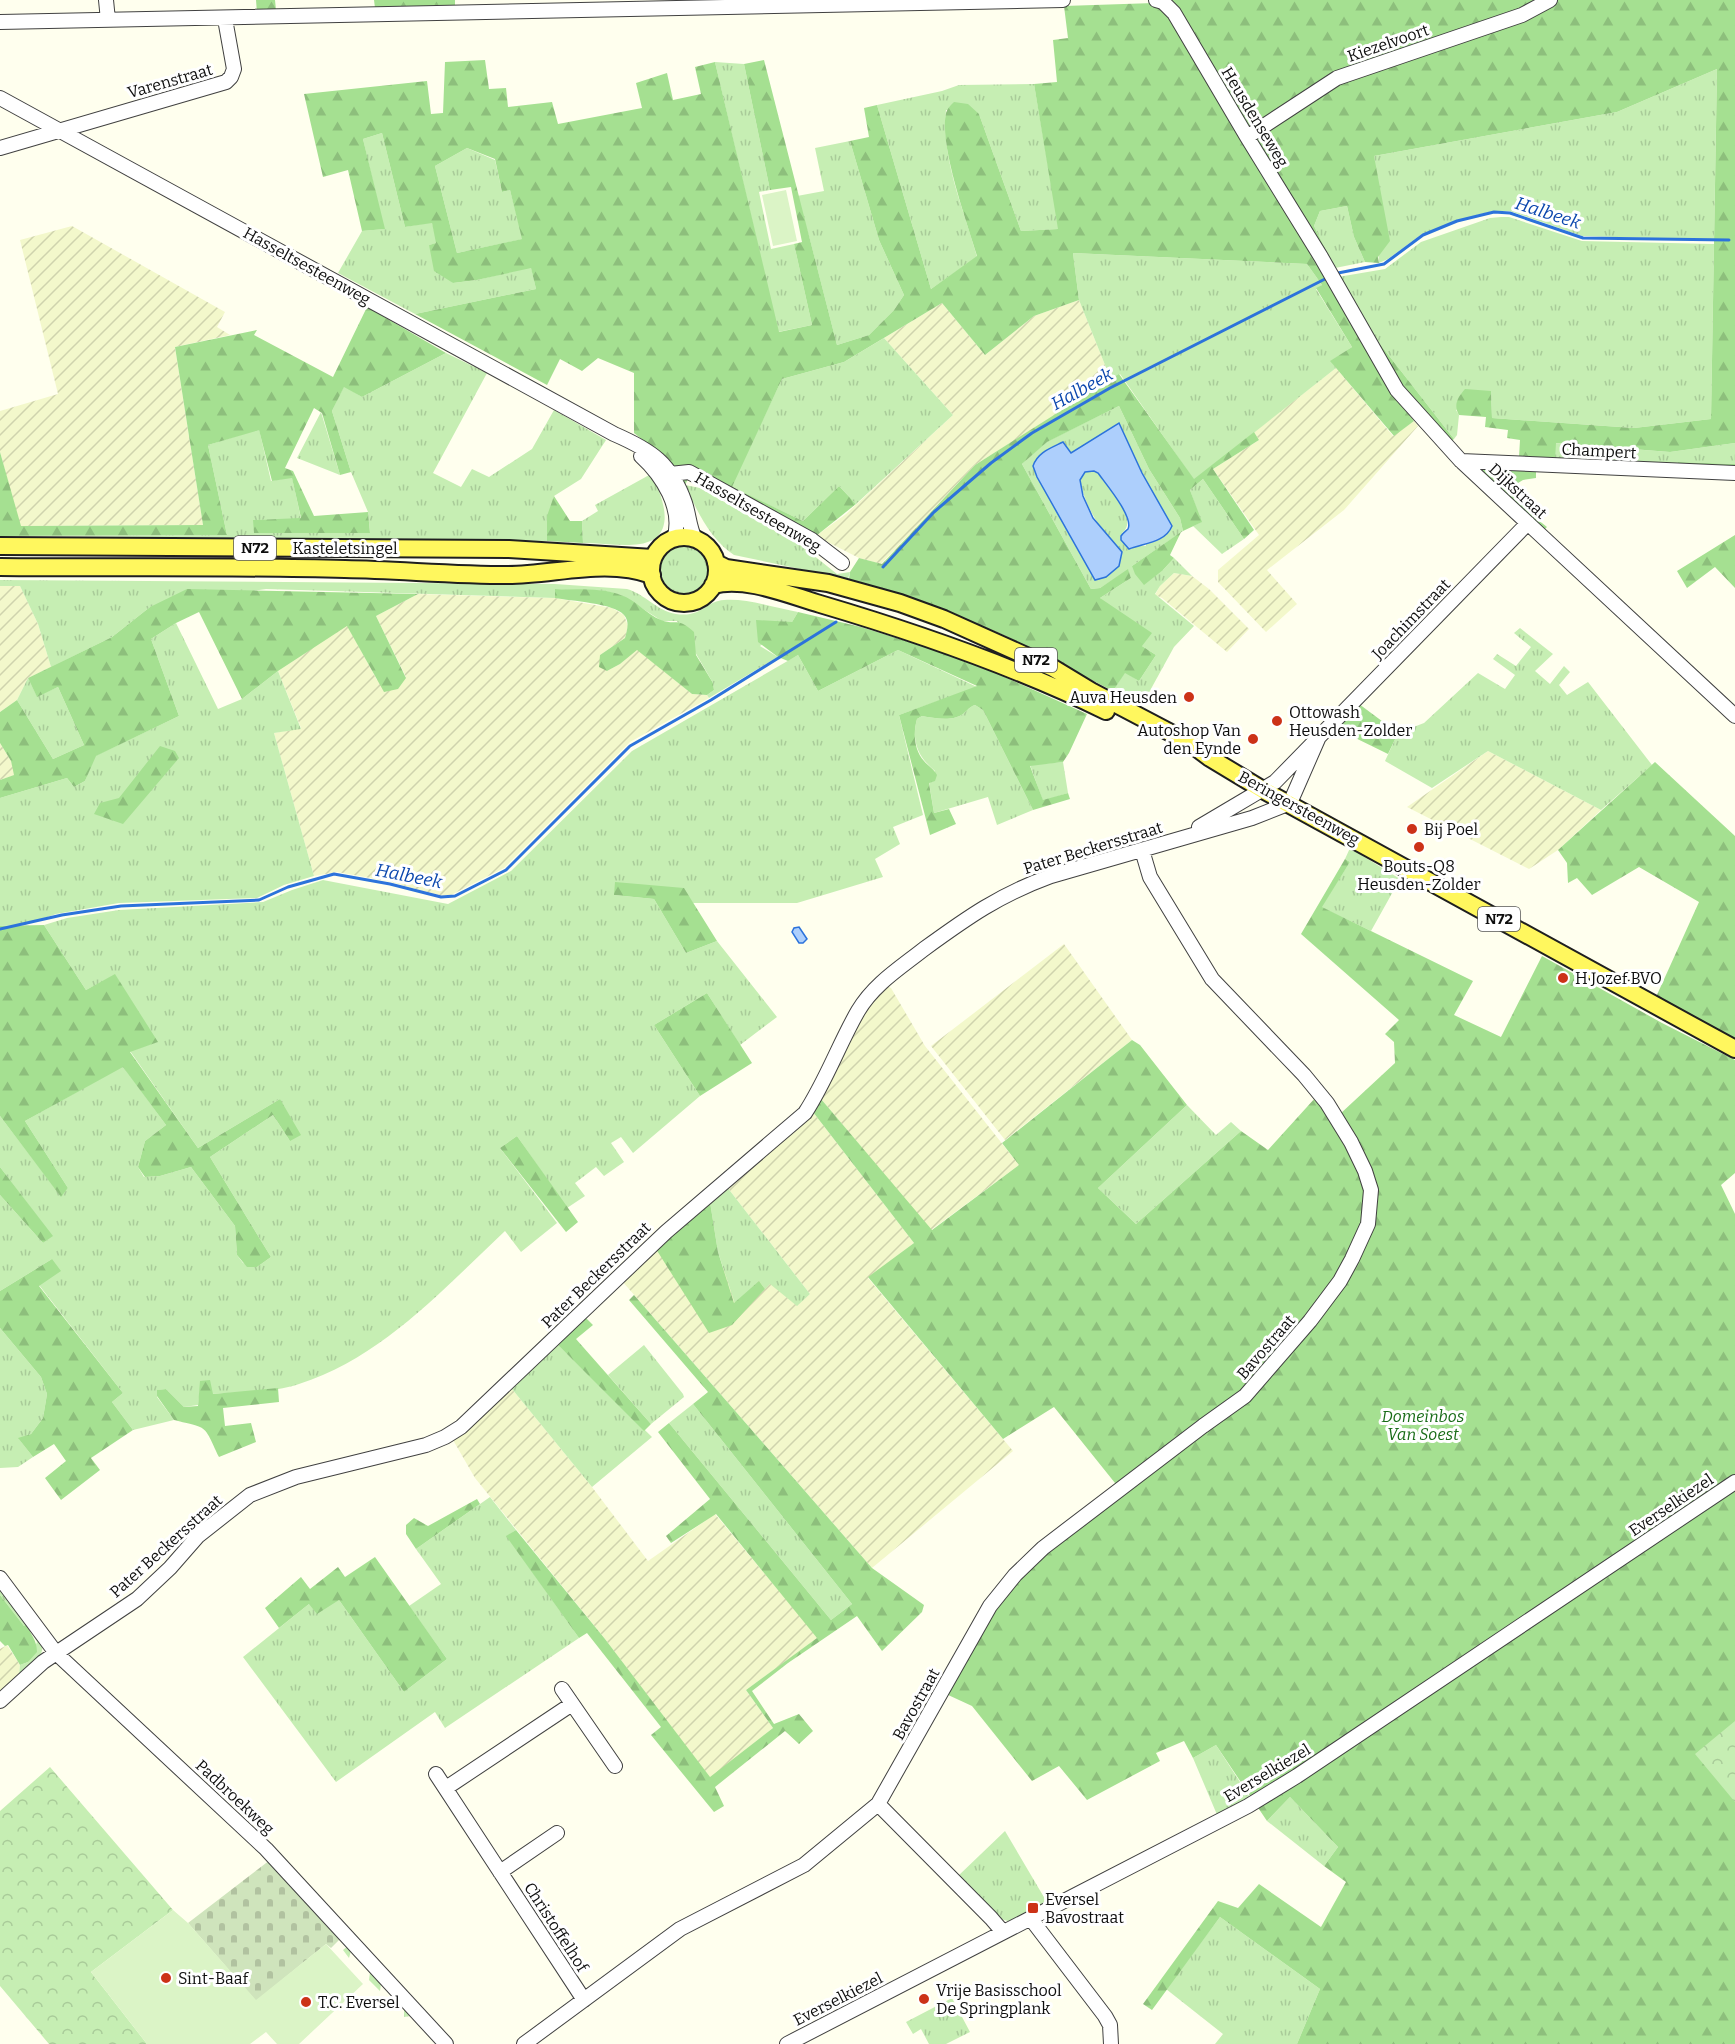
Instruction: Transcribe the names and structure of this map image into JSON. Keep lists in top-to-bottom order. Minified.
{"streets":{"main road":["Hasseltsesteenweg","N72","Kasteletsingel","Beringersteenweg"],"street":["Kiezelvoort","Varenstraat","Heusdenseweg","Champert","Dijkstraat","Joachimstraat","Pater Beckersstraat","Bavostraat","Everselkiezel","Padbroekweg","Christoffelhof"]},"crossings":[["Kiezelvoort","Heusdenseweg"],["Varenstraat","Hasseltsesteenweg"],["Heusdenseweg","Dijkstraat"],["Hasseltsesteenweg","N72"],["Hasseltsesteenweg","Kasteletsingel"],["Champert","Dijkstraat"],["Dijkstraat","Joachimstraat"],["N72","Kasteletsingel"],["N72","Beringersteenweg"],["Joachimstraat","Beringersteenweg"],["Joachimstraat","Pater Beckersstraat"],["Beringersteenweg","Pater Beckersstraat"],["Pater Beckersstraat","Bavostraat"],["Pater Beckersstraat","Padbroekweg"],["Bavostraat","Christoffelhof"]],"water":["Halbeek"],"parks":["Domeinbos Van Soest"],"places":{"other":["Auva Heusden","Ottowash Heusden-Zolder","Autoshop Van den Eynde","Bij Poel","Bouts-Q8 Heusden-Zolder","H Jozef BVO","Sint-Baaf","Vrije Basisschool De Springplank","T.C. Eversel"],"transit":["Eversel Bavostraat"]}}
